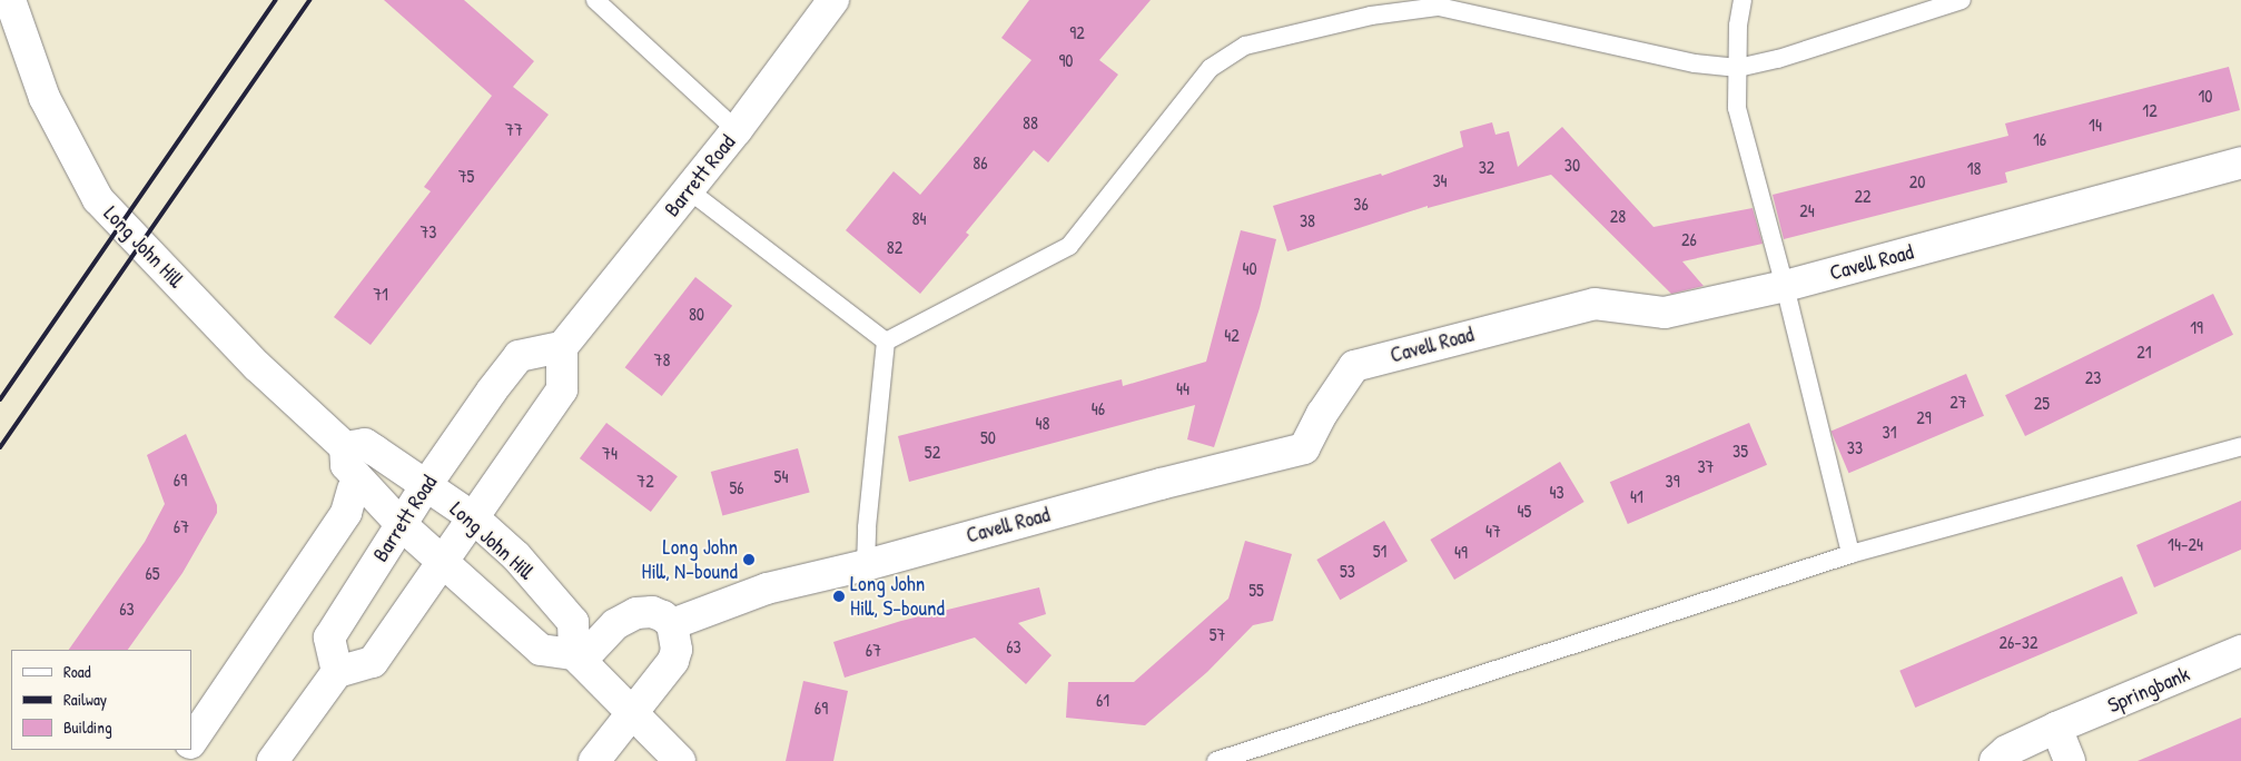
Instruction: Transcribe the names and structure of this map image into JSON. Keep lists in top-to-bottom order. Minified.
{"streets":{"main road":["Barrett Road","Long John Hill","Cavell Road","Springbank"]},"crossings":[["Barrett Road","Long John Hill"]],"places":["Long John Hill, N-bound","Long John Hill, S-bound"],"house_numbers":["92","90","10","12","88","14","77","16","86","30","32","18","75","34","20","22","36","24","28","84","38","73","26","82","40","71","80","19","42","21","78","23","44","27","25","46","29","48","31","50","33","35","52","74","37","54","69","72","39","56","43","41","45","67","47","14-24","51","49","53","65","55","63","57","26-32","63","67","61","69"],"legend":["Road","Railway","Building"]}
